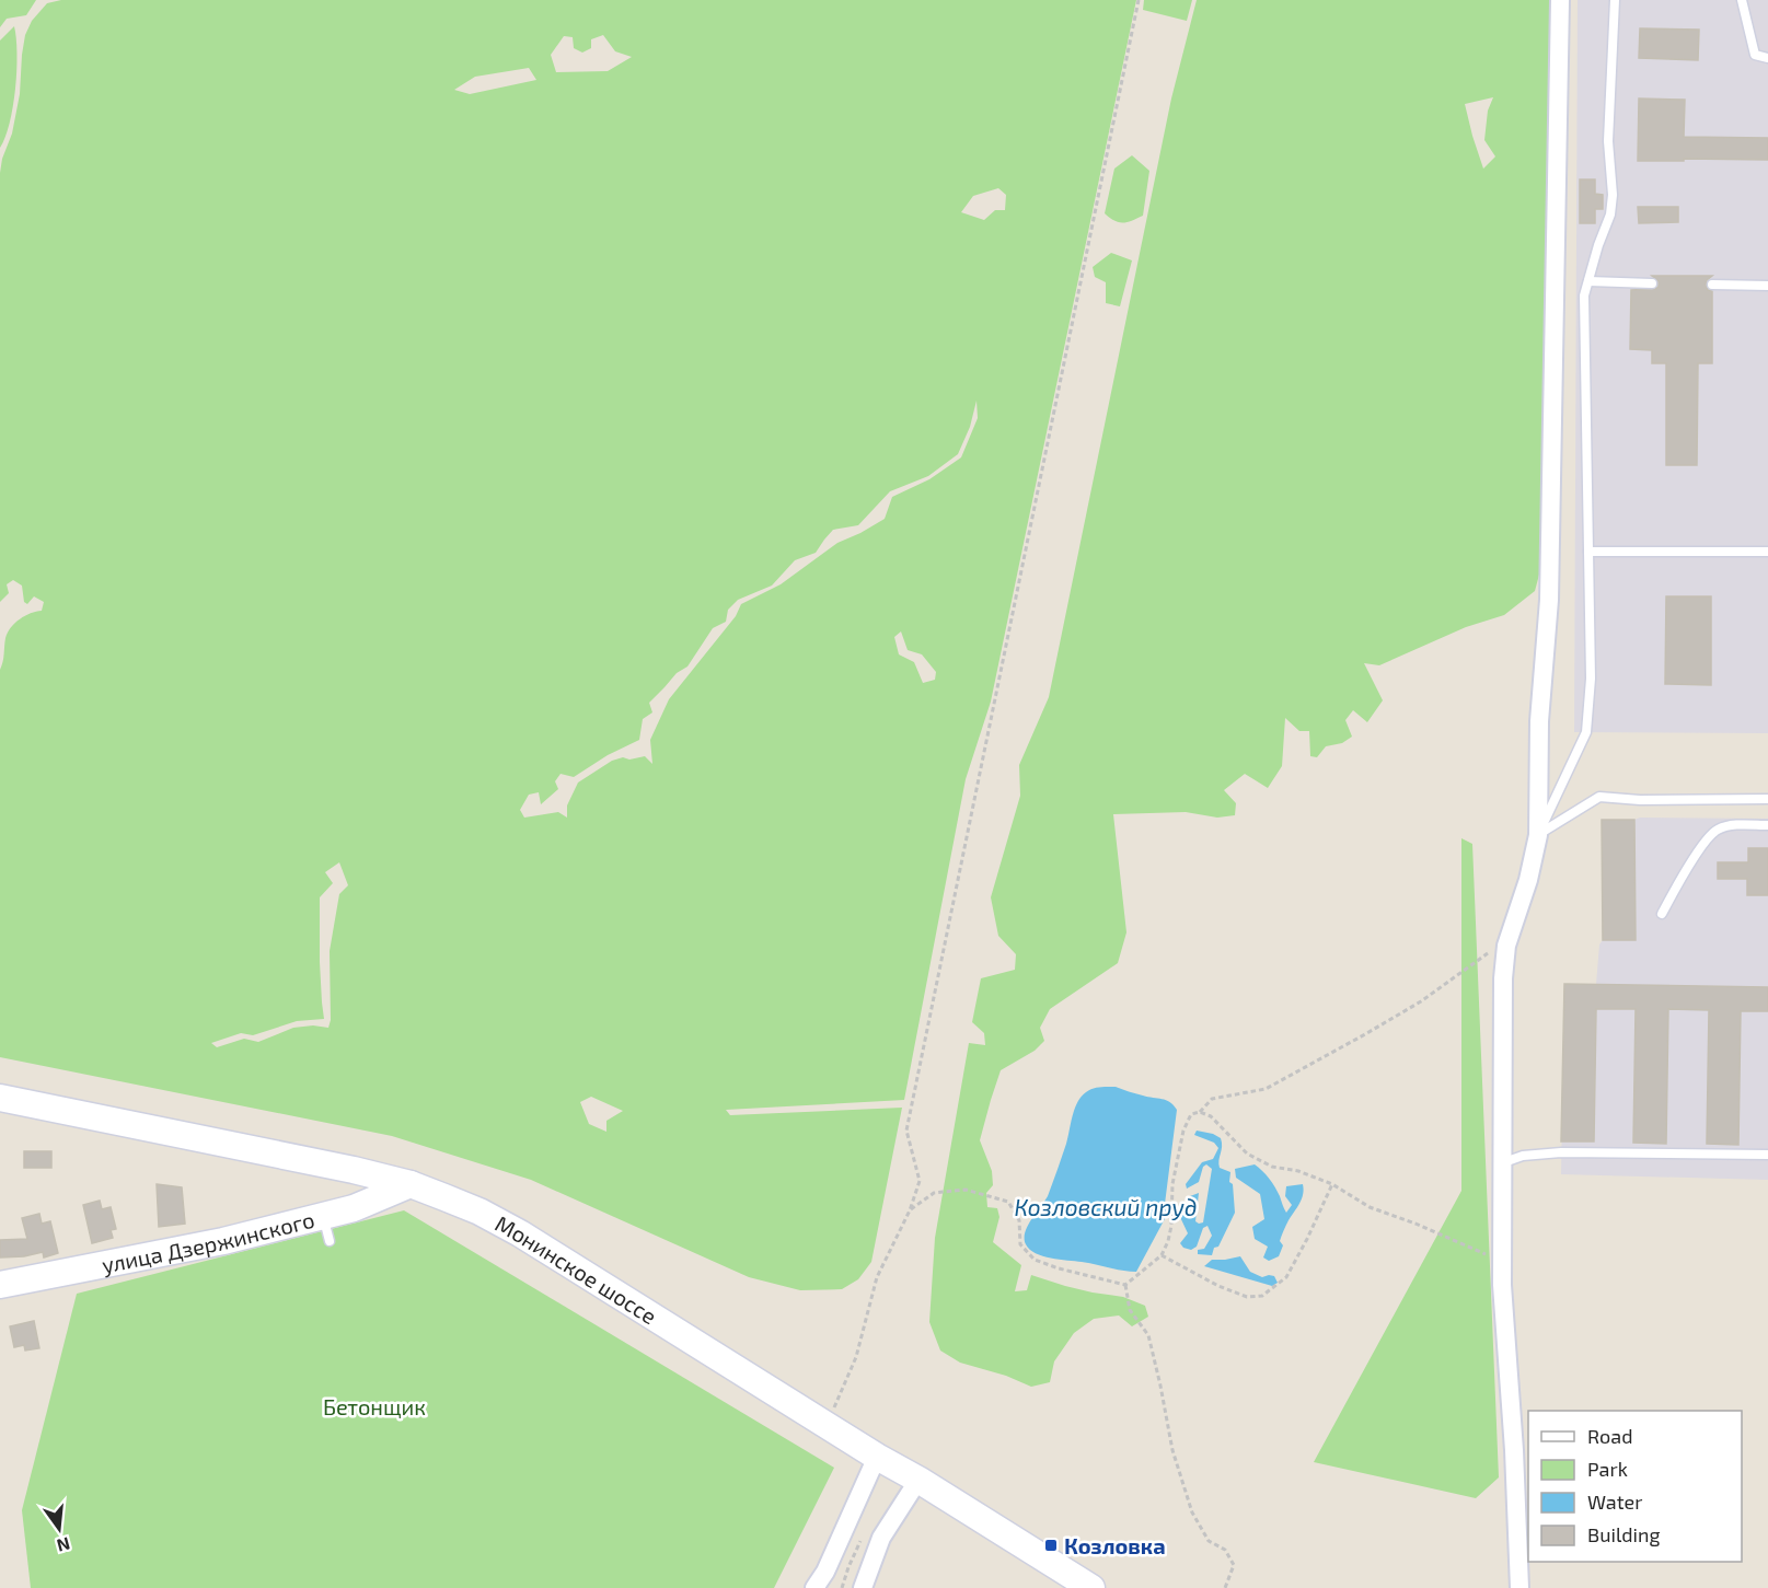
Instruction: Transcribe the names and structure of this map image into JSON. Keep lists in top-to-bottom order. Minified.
{"streets":{"main road":["улица Дзержинского","Монинское шоссе"]},"crossings":[["улица Дзержинского","Монинское шоссе"]],"water":["Козловский пруд"],"parks":["Бетонщик"],"places":{"transit":["Козловка"]},"legend":["Road","Park","Water","Building"],"north":"bottom"}
